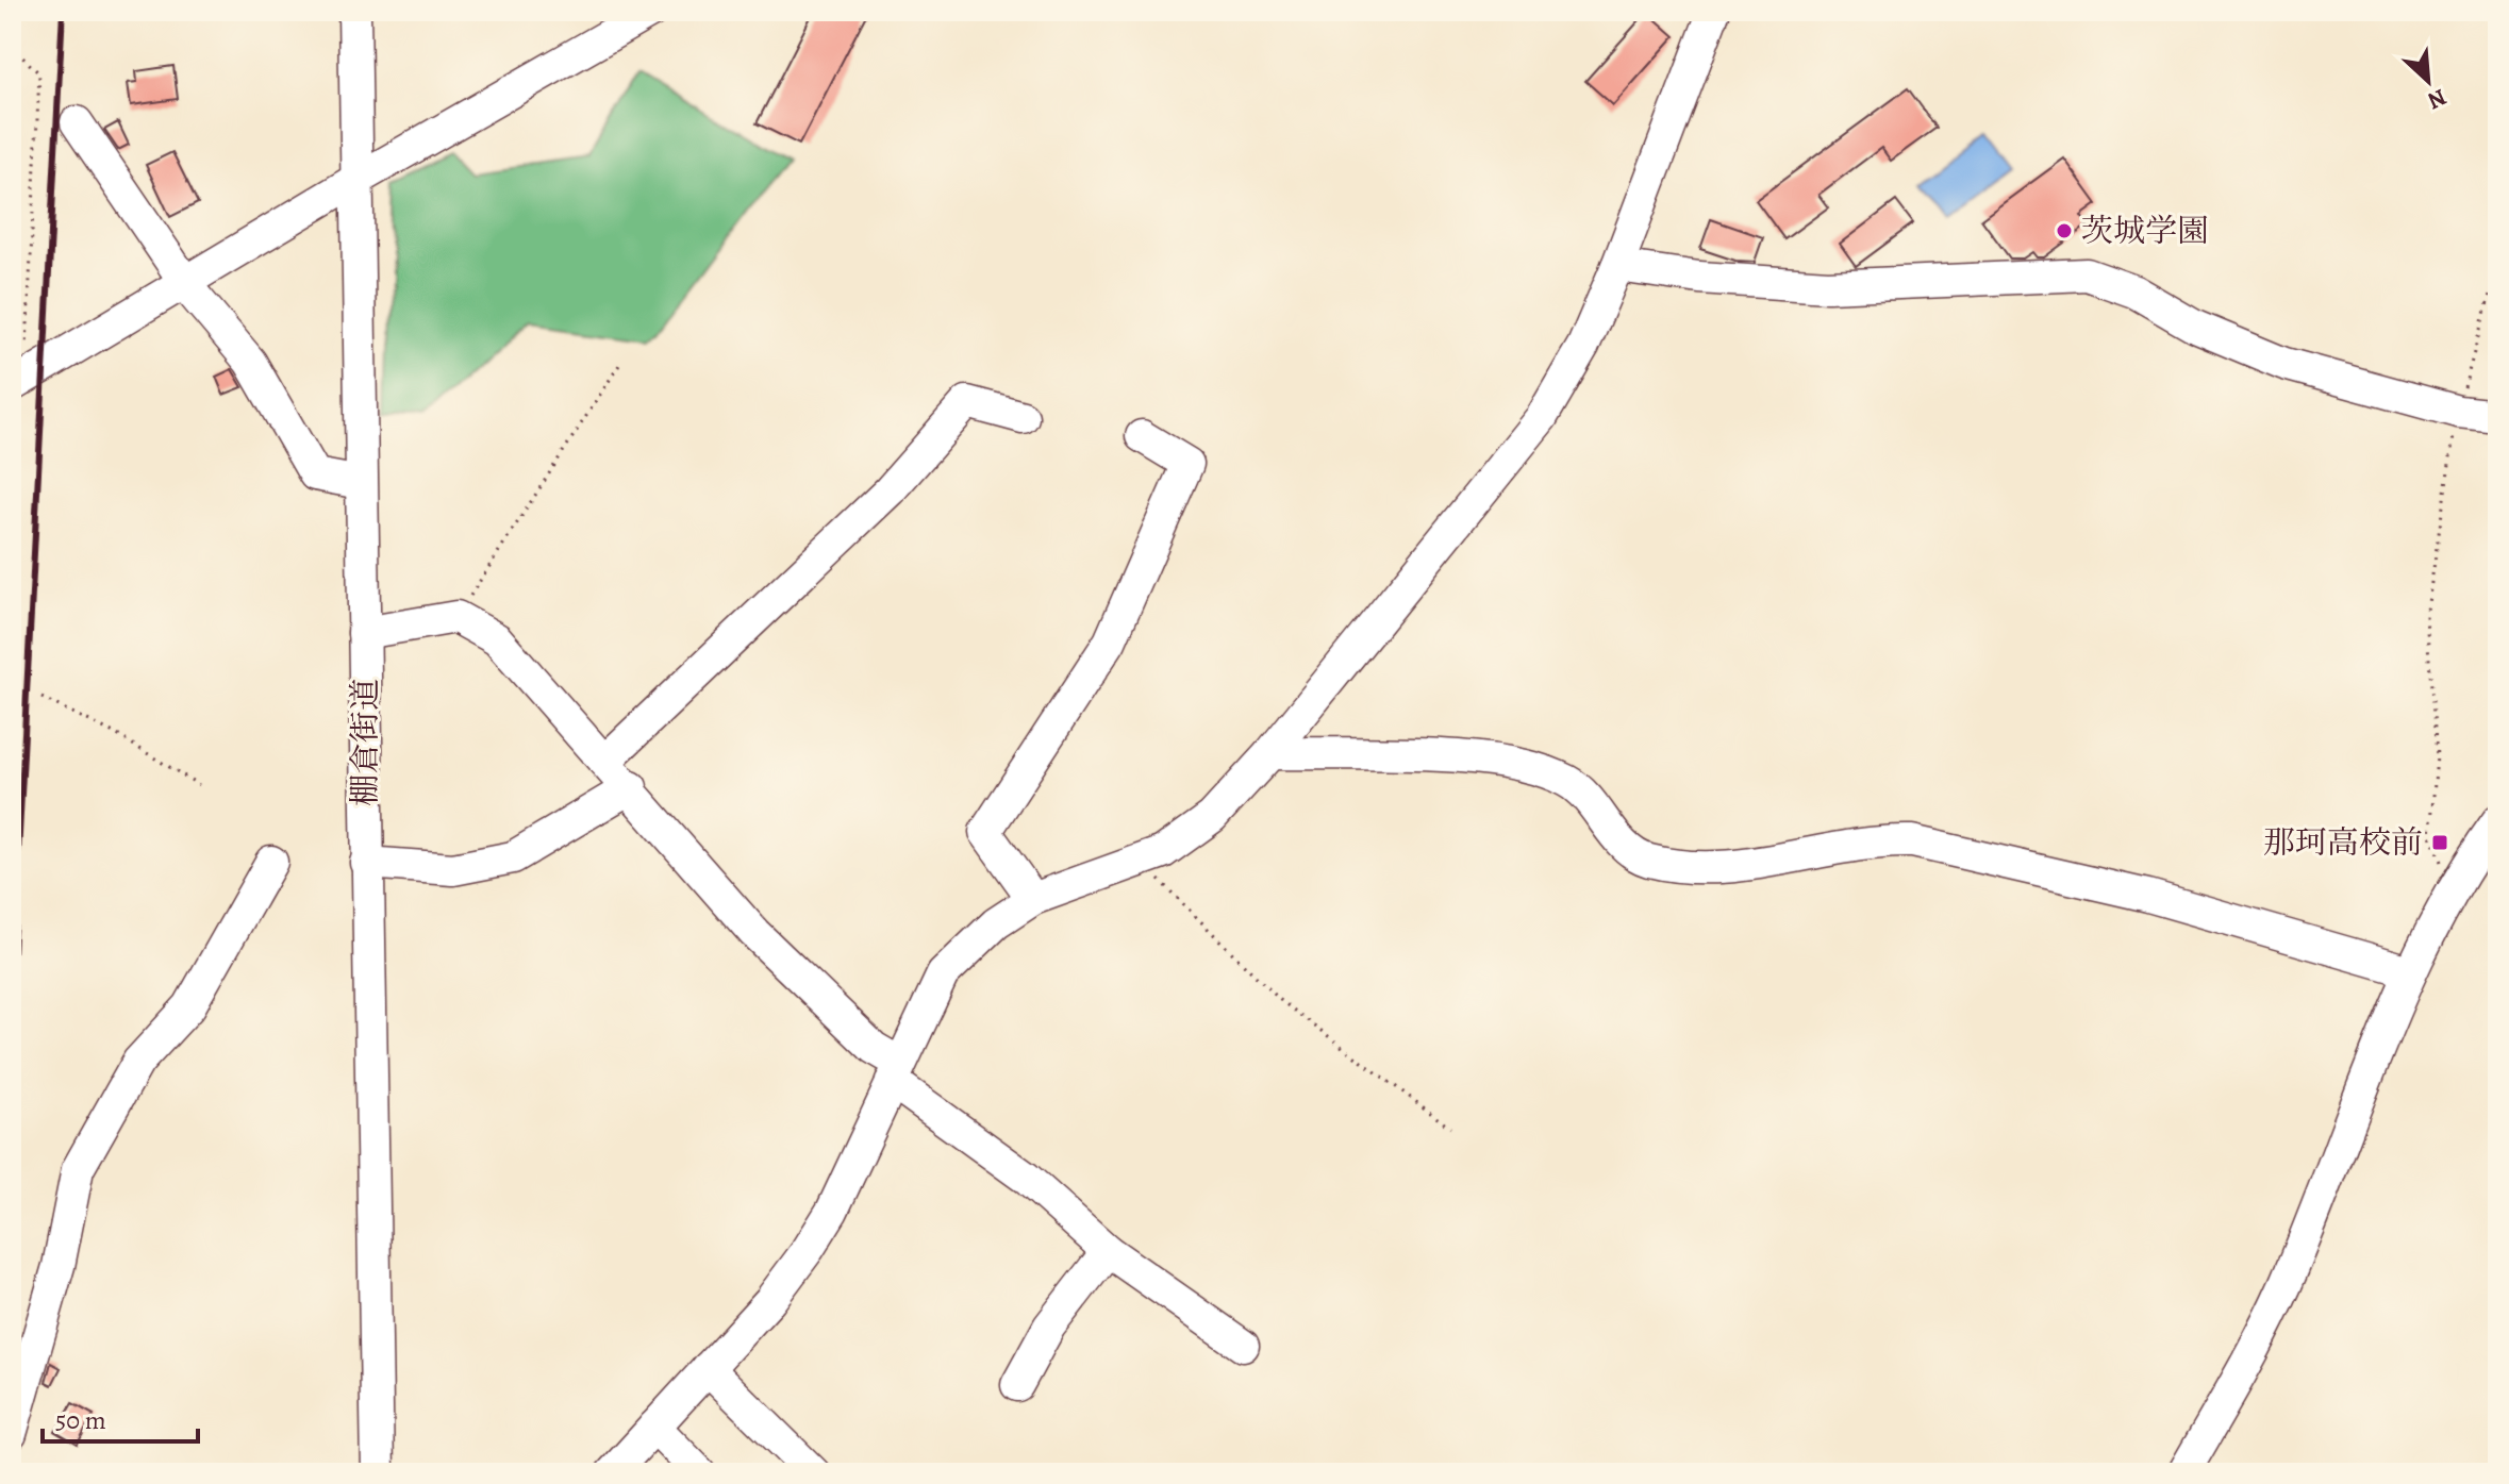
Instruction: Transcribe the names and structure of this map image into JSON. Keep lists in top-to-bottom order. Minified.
{"streets":{"street":["棚倉街道"]},"places":{"other":["茨城学園"],"transit":["那珂高校前"]},"scale_bar":"50 m","north":"bottom right"}
